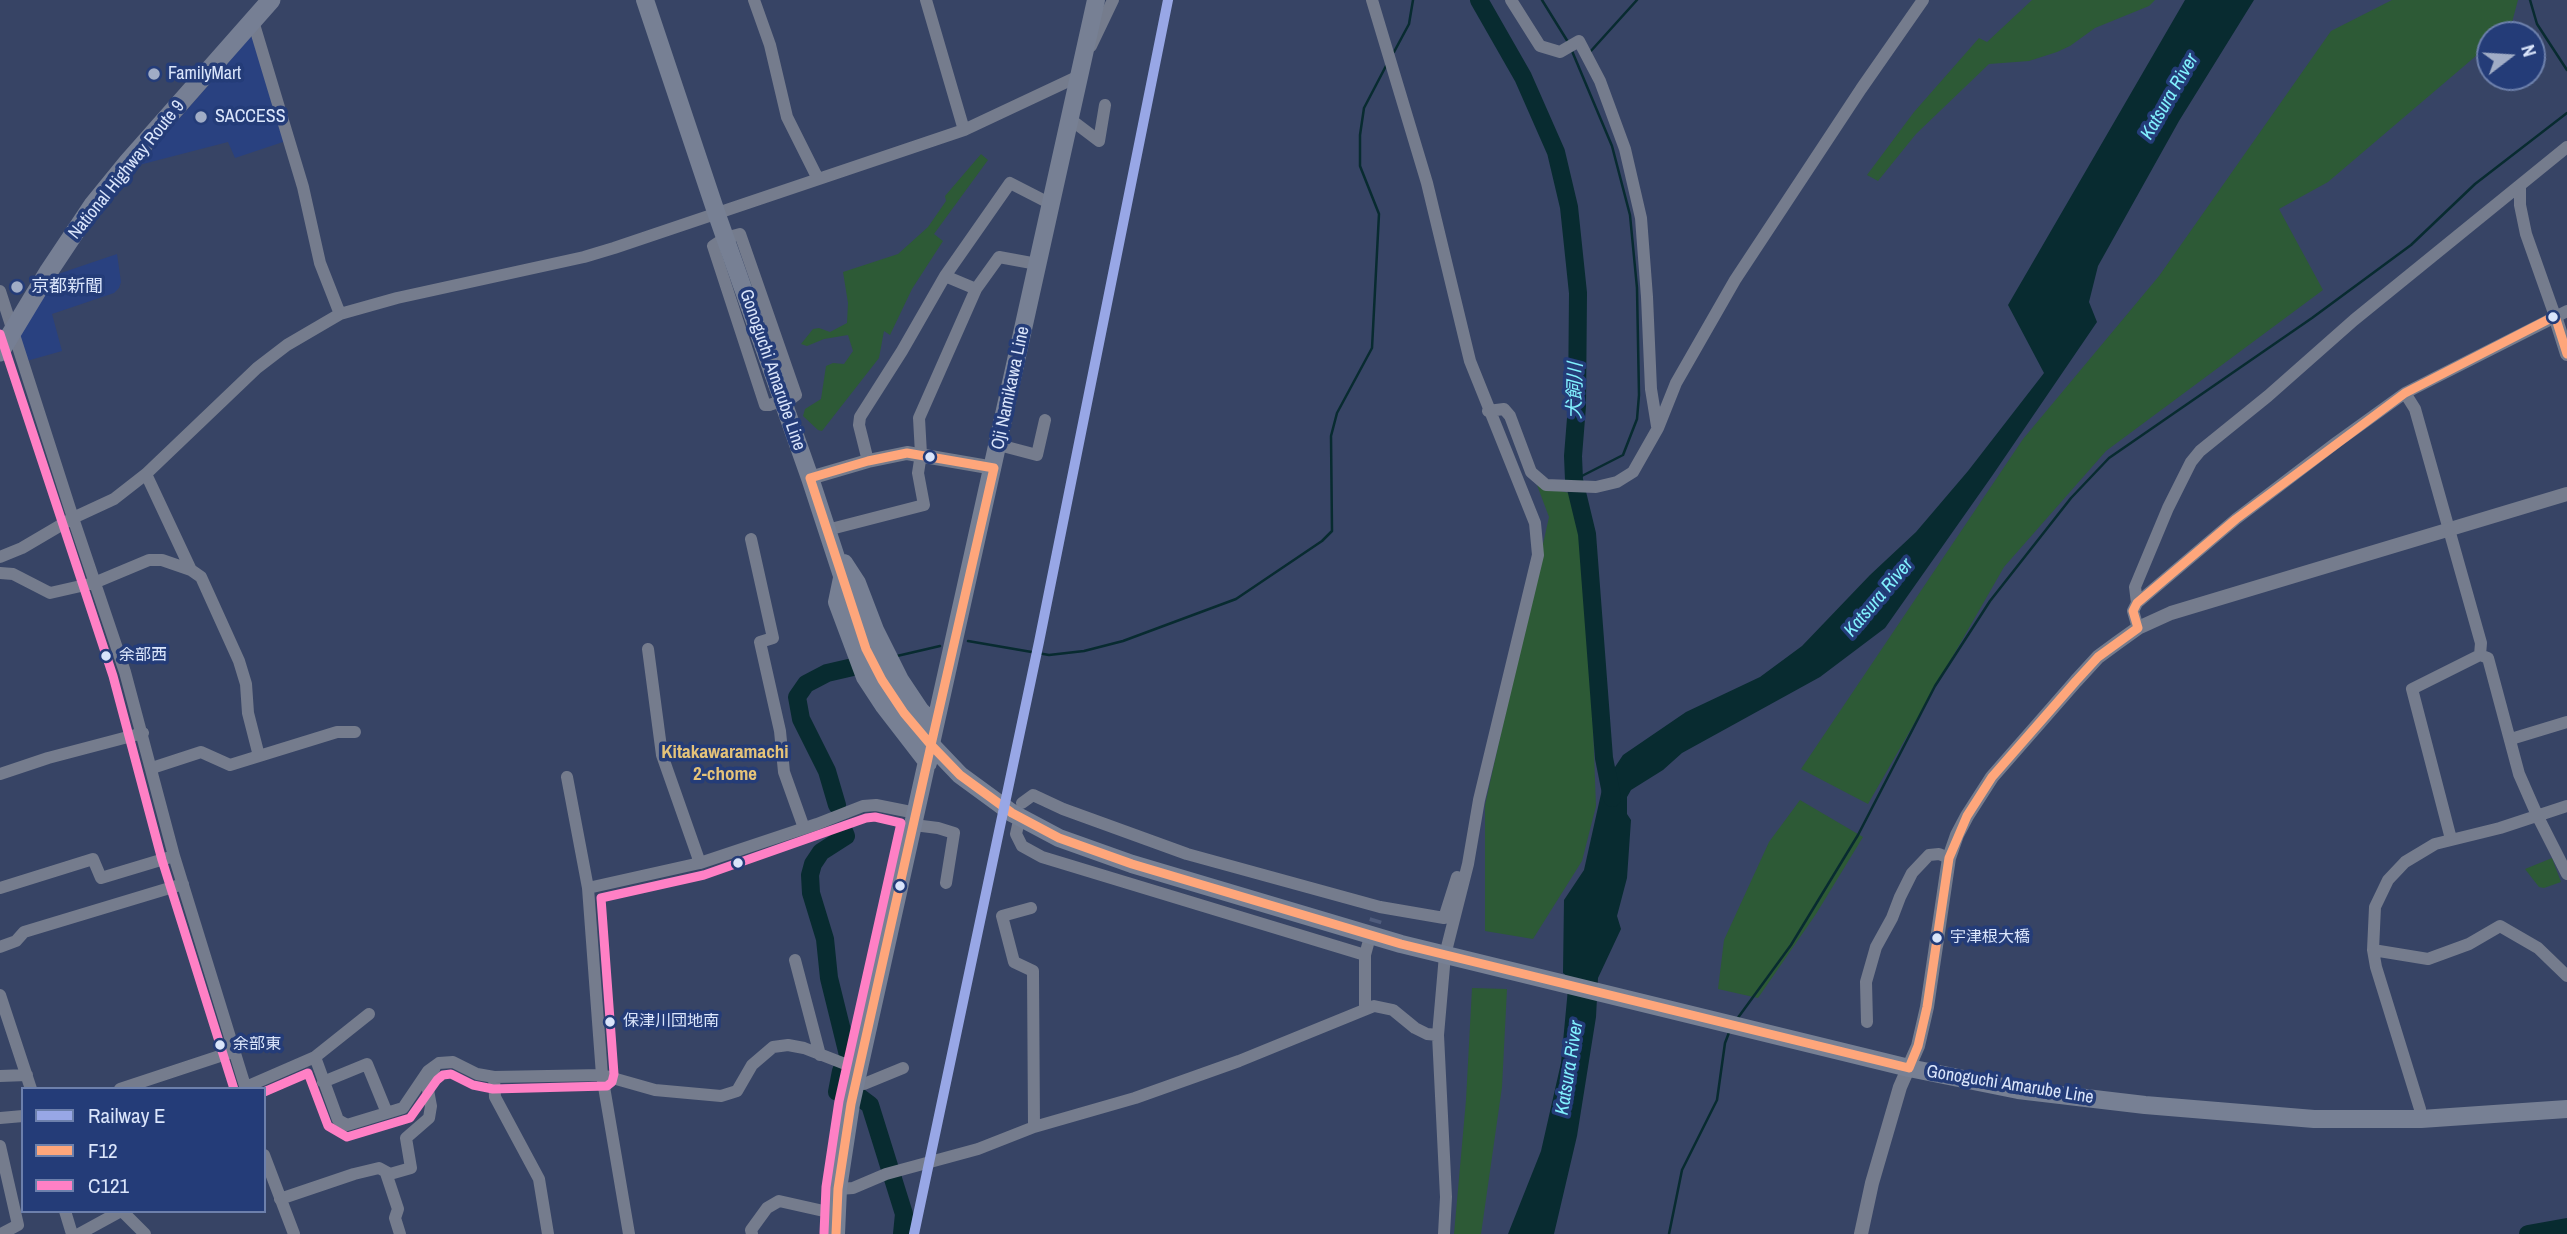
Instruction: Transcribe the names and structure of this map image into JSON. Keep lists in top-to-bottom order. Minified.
{"streets":{"highway":["National Highway Route 9"],"main road":["Gonoguchi Amarube Line","Oji Namikawa Line"]},"crossings":[["Gonoguchi Amarube Line","Oji Namikawa Line"]],"districts":["Kitakawaramachi 2-chome"],"water":["Katsura River","犬飼川"],"places":["FamilyMart","SACCESS","京都新聞","余部西","宇津根大橋","保津川団地南","余部東"],"lines":["rail line E","transit line F12","transit line C121"],"legend":["Railway E","F12","C121"],"north":"right"}
